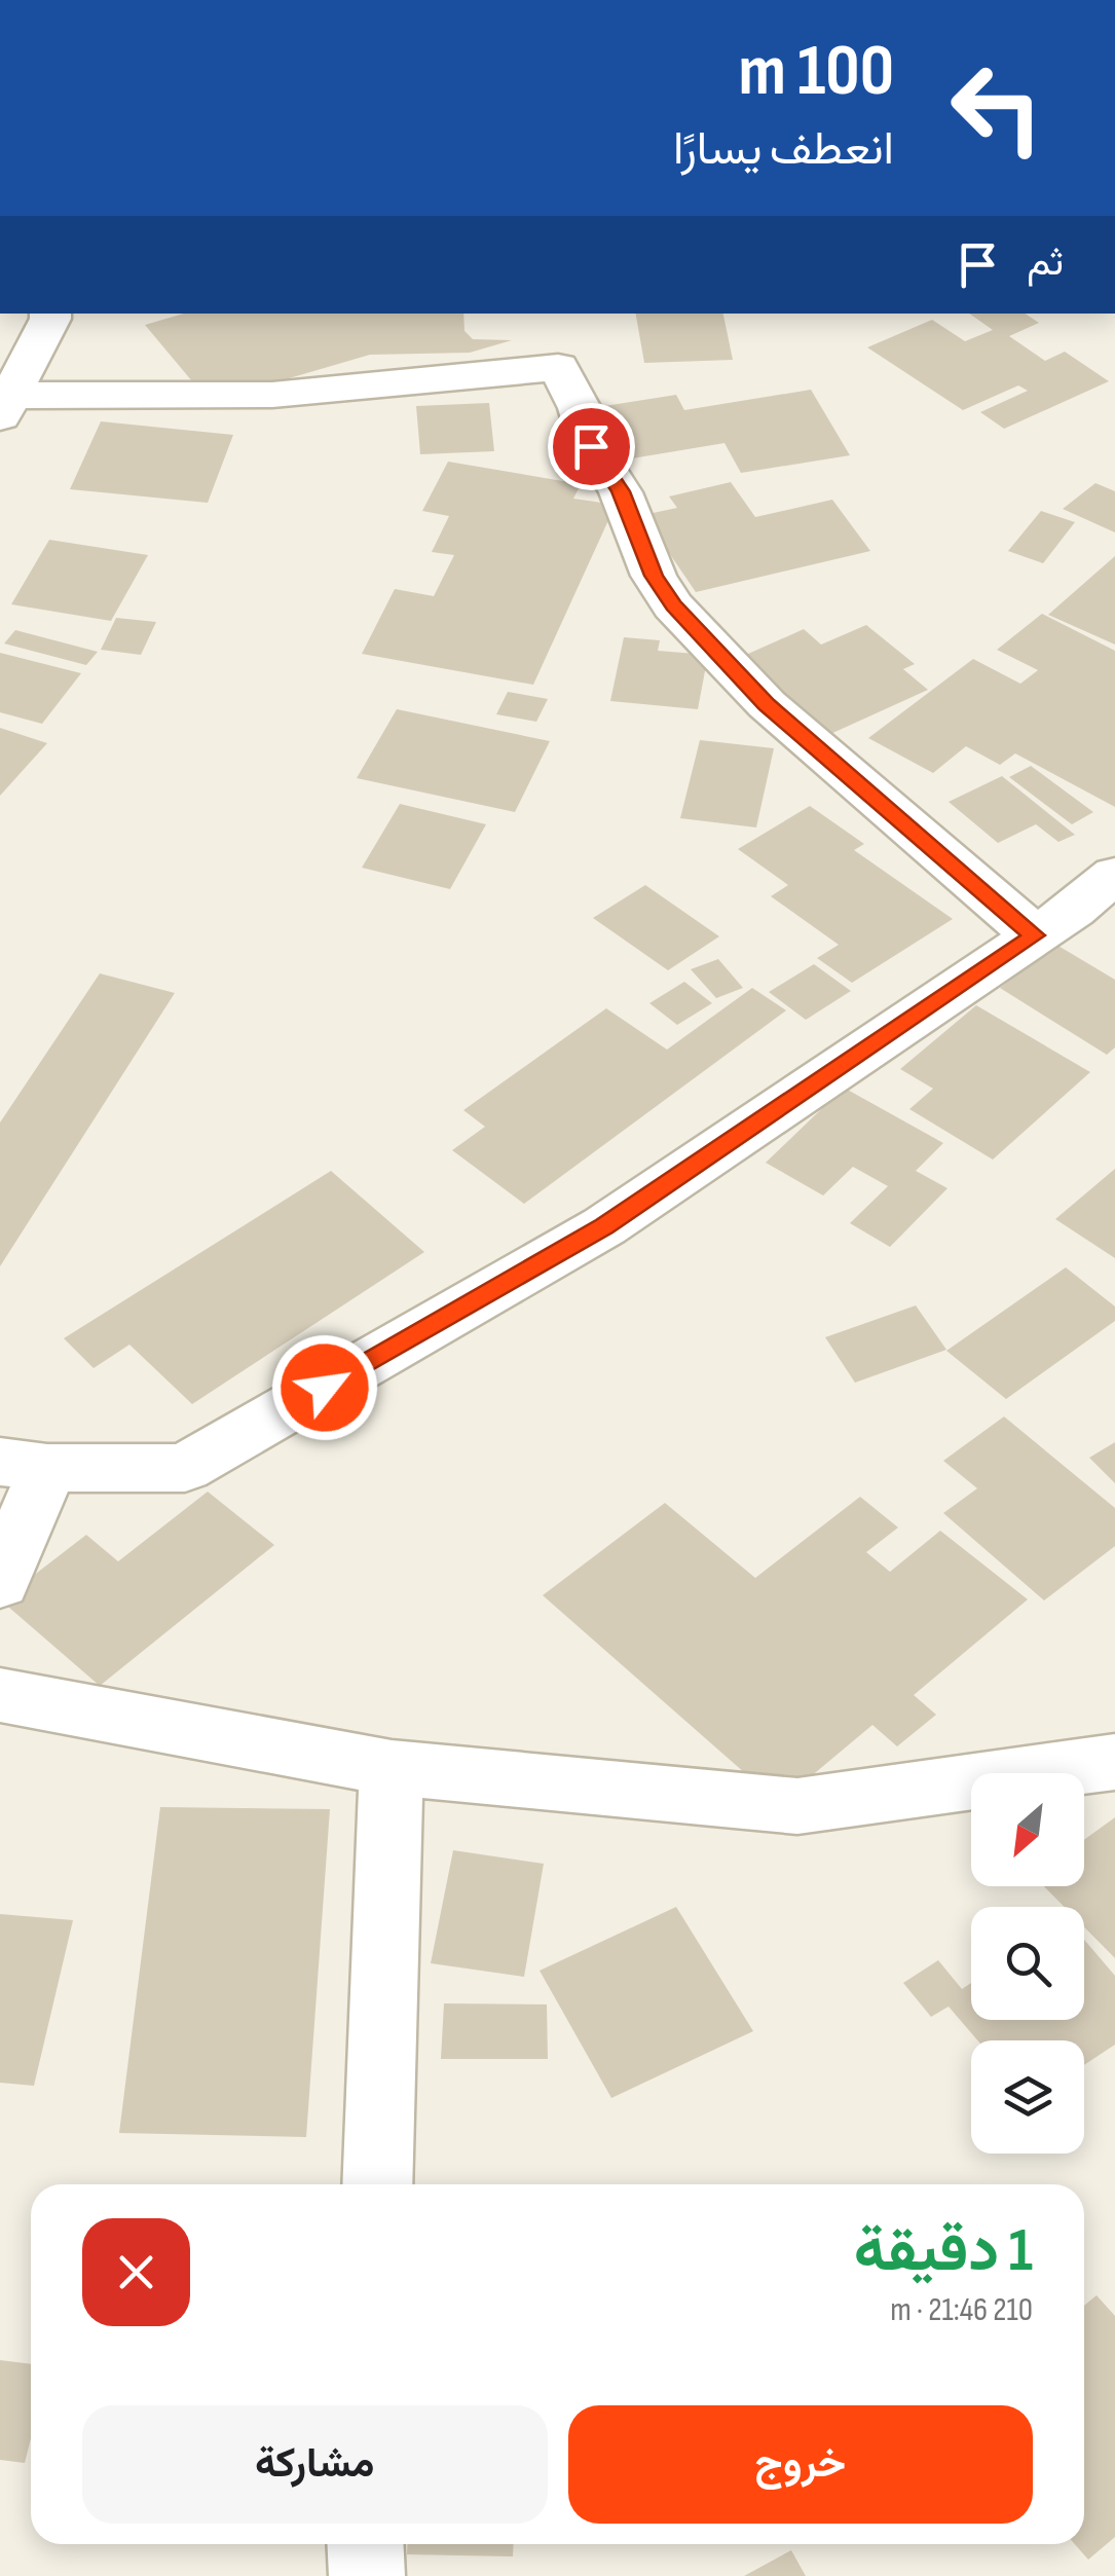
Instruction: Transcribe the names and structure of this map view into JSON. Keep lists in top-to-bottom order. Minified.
{"north":"bottom left","page":{"turn":["100 m","انعطف يسارًا"],"then":"ثم","heading":["1 دقيقة","210 m · 21:46"],"buttons":["خروج","مشاركة"]}}
